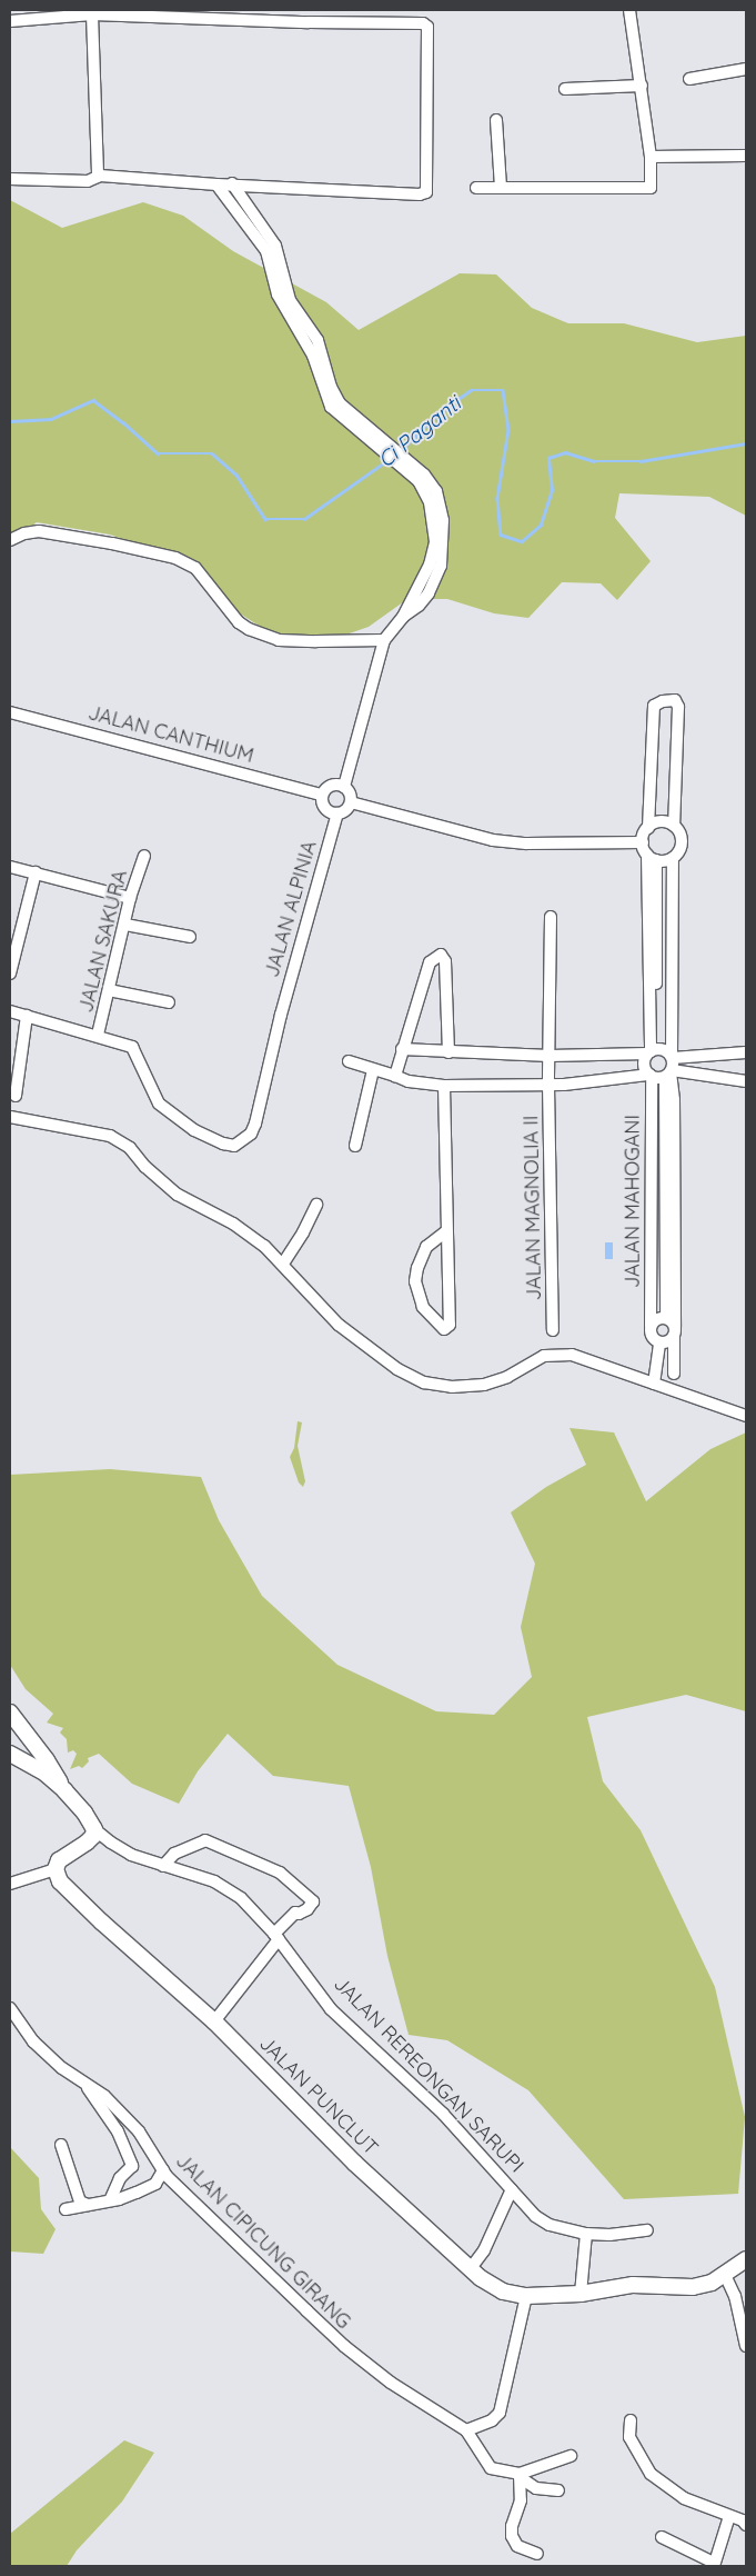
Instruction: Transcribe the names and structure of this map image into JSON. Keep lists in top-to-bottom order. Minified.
{"streets":{"main road":["JALAN PUNCLUT"],"street":["JALAN CANTHIUM","JALAN ALPINIA","JALAN SAKURA","JALAN MAHOGANI","JALAN MAGNOLIA II","JALAN REREONGAN SARUPI","JALAN CIPICUNG GIRANG"]},"crossings":[["JALAN CANTHIUM","JALAN ALPINIA"],["JALAN ALPINIA","JALAN SAKURA"]],"water":["Ci Paganti"]}
